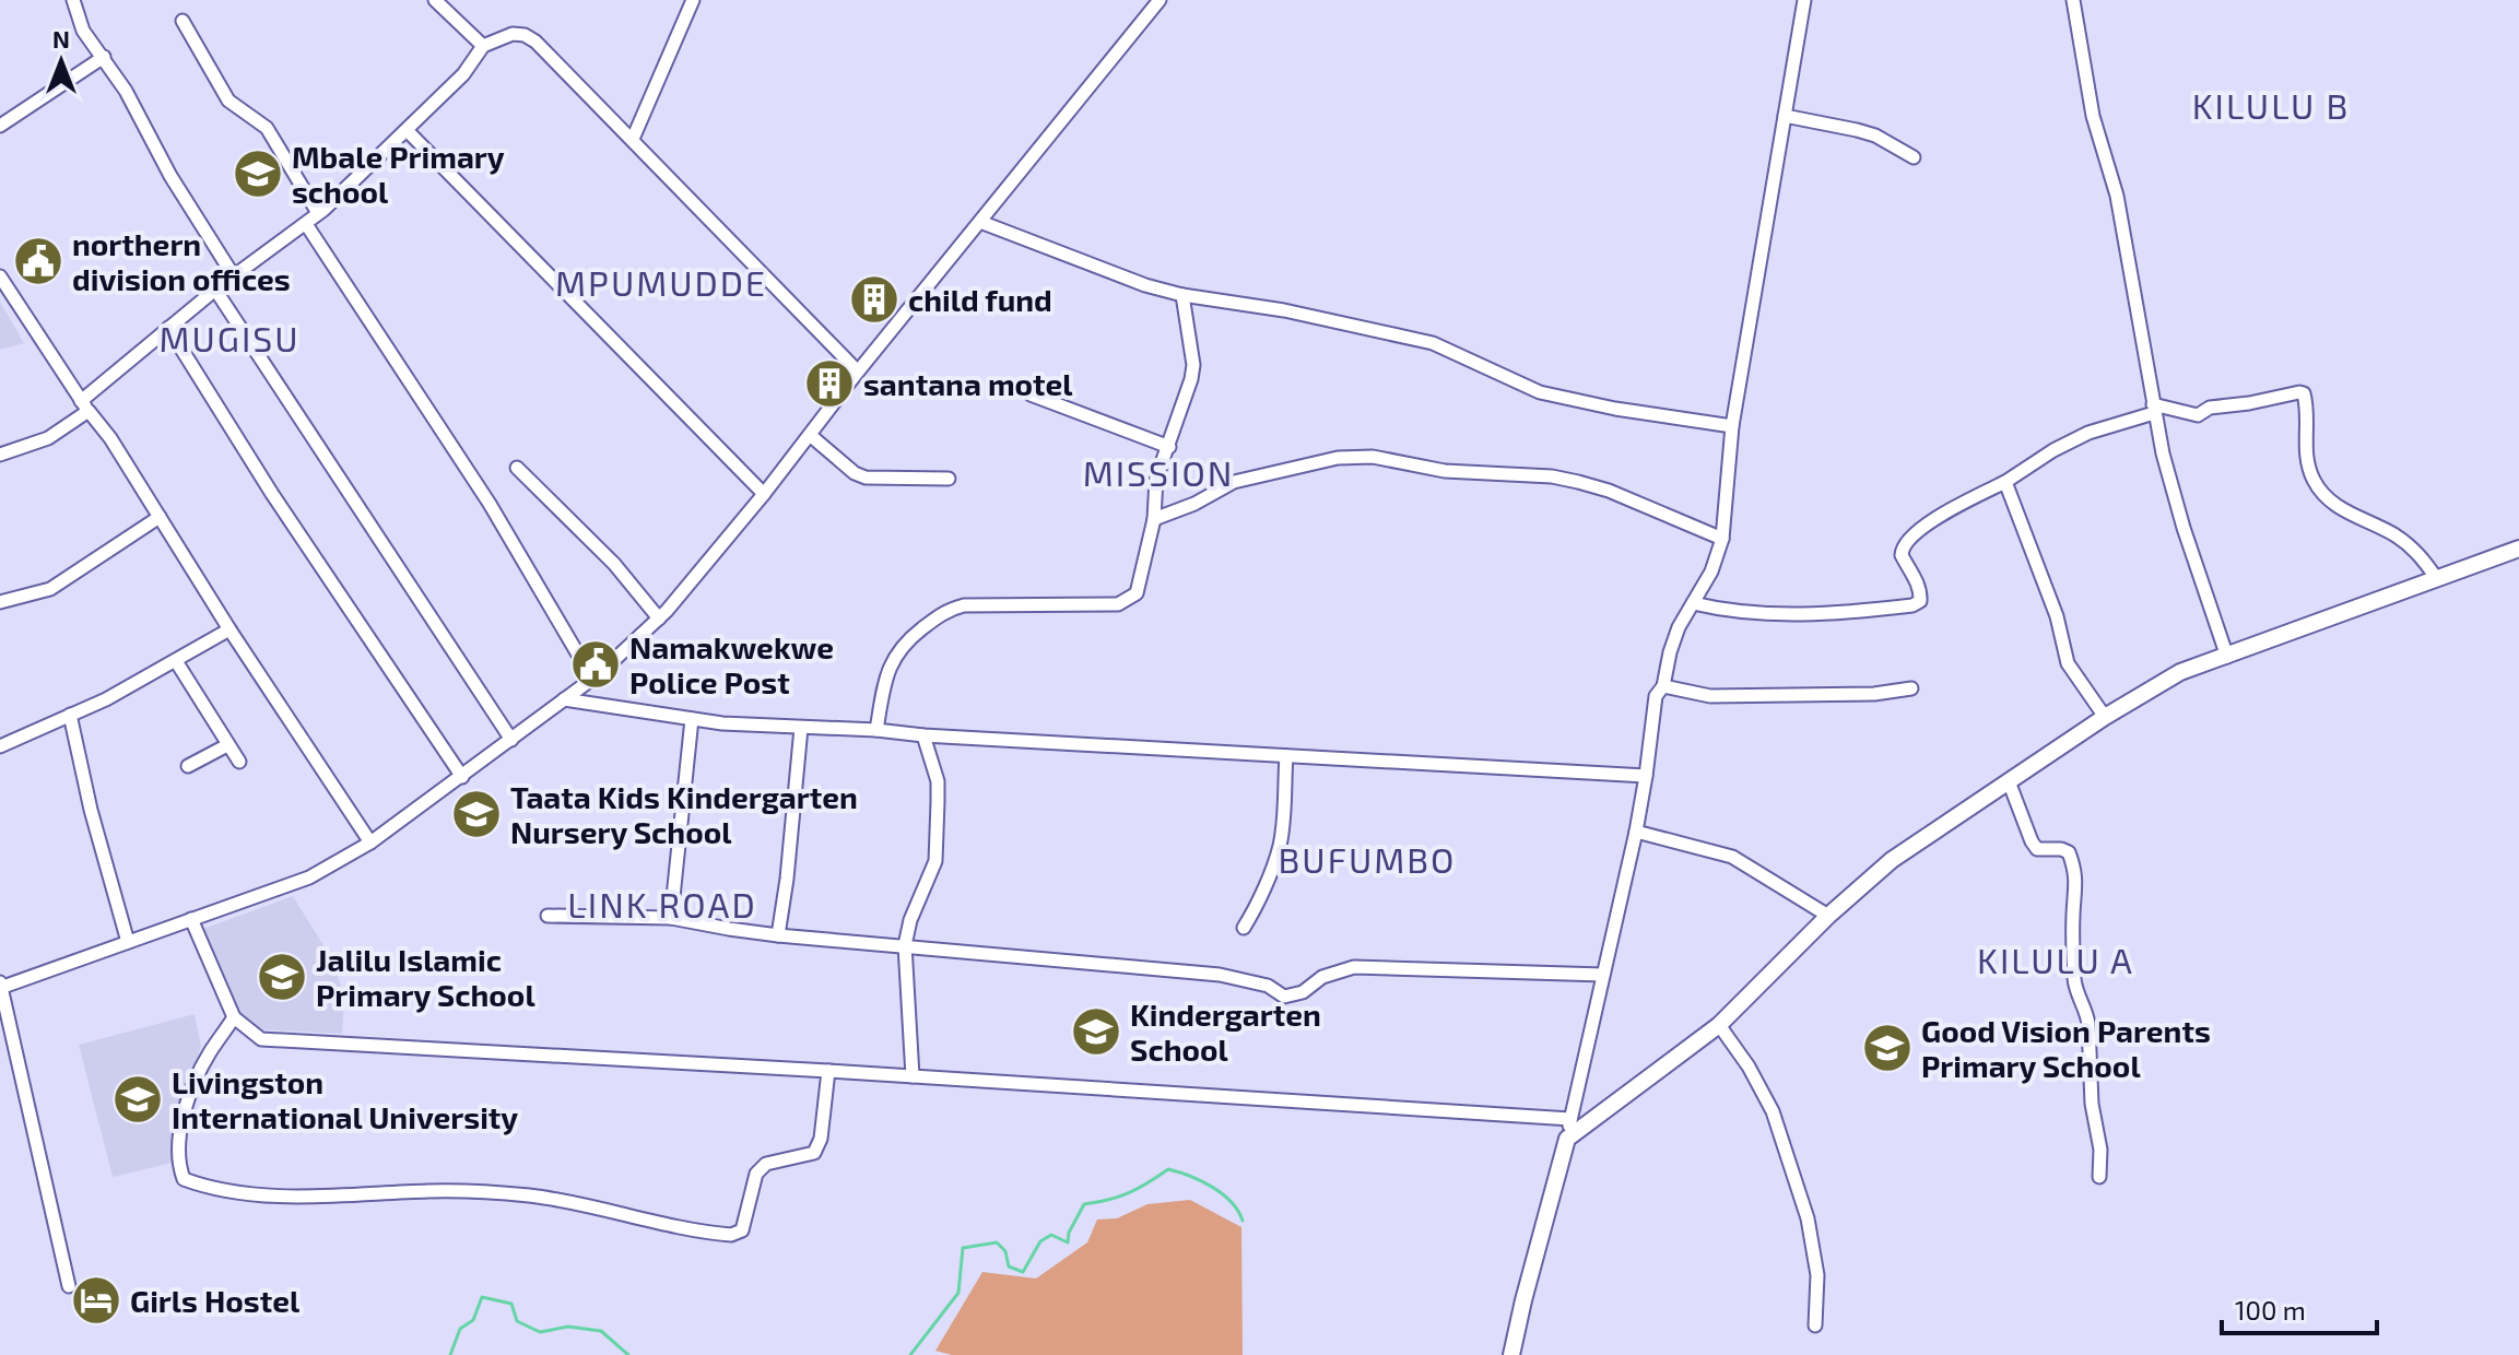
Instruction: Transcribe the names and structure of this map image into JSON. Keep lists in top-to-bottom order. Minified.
{"districts":["KILULU B","MPUMUDDE","MUGISU","MISSION","BUFUMBO","LINK ROAD","KILULU A"],"places":{"school or university":["Mbale Primary school","Taata Kids Kindergarten Nursery School","Jalilu Islamic Primary School","Kindergarten School","Good Vision Parents Primary School","Livingston International University"],"public building":["northern division offices","Namakwekwe Police Post"],"building":["child fund","santana motel"],"hotel":["Girls Hostel"]},"scale_bar":"100 m","north":"top"}
